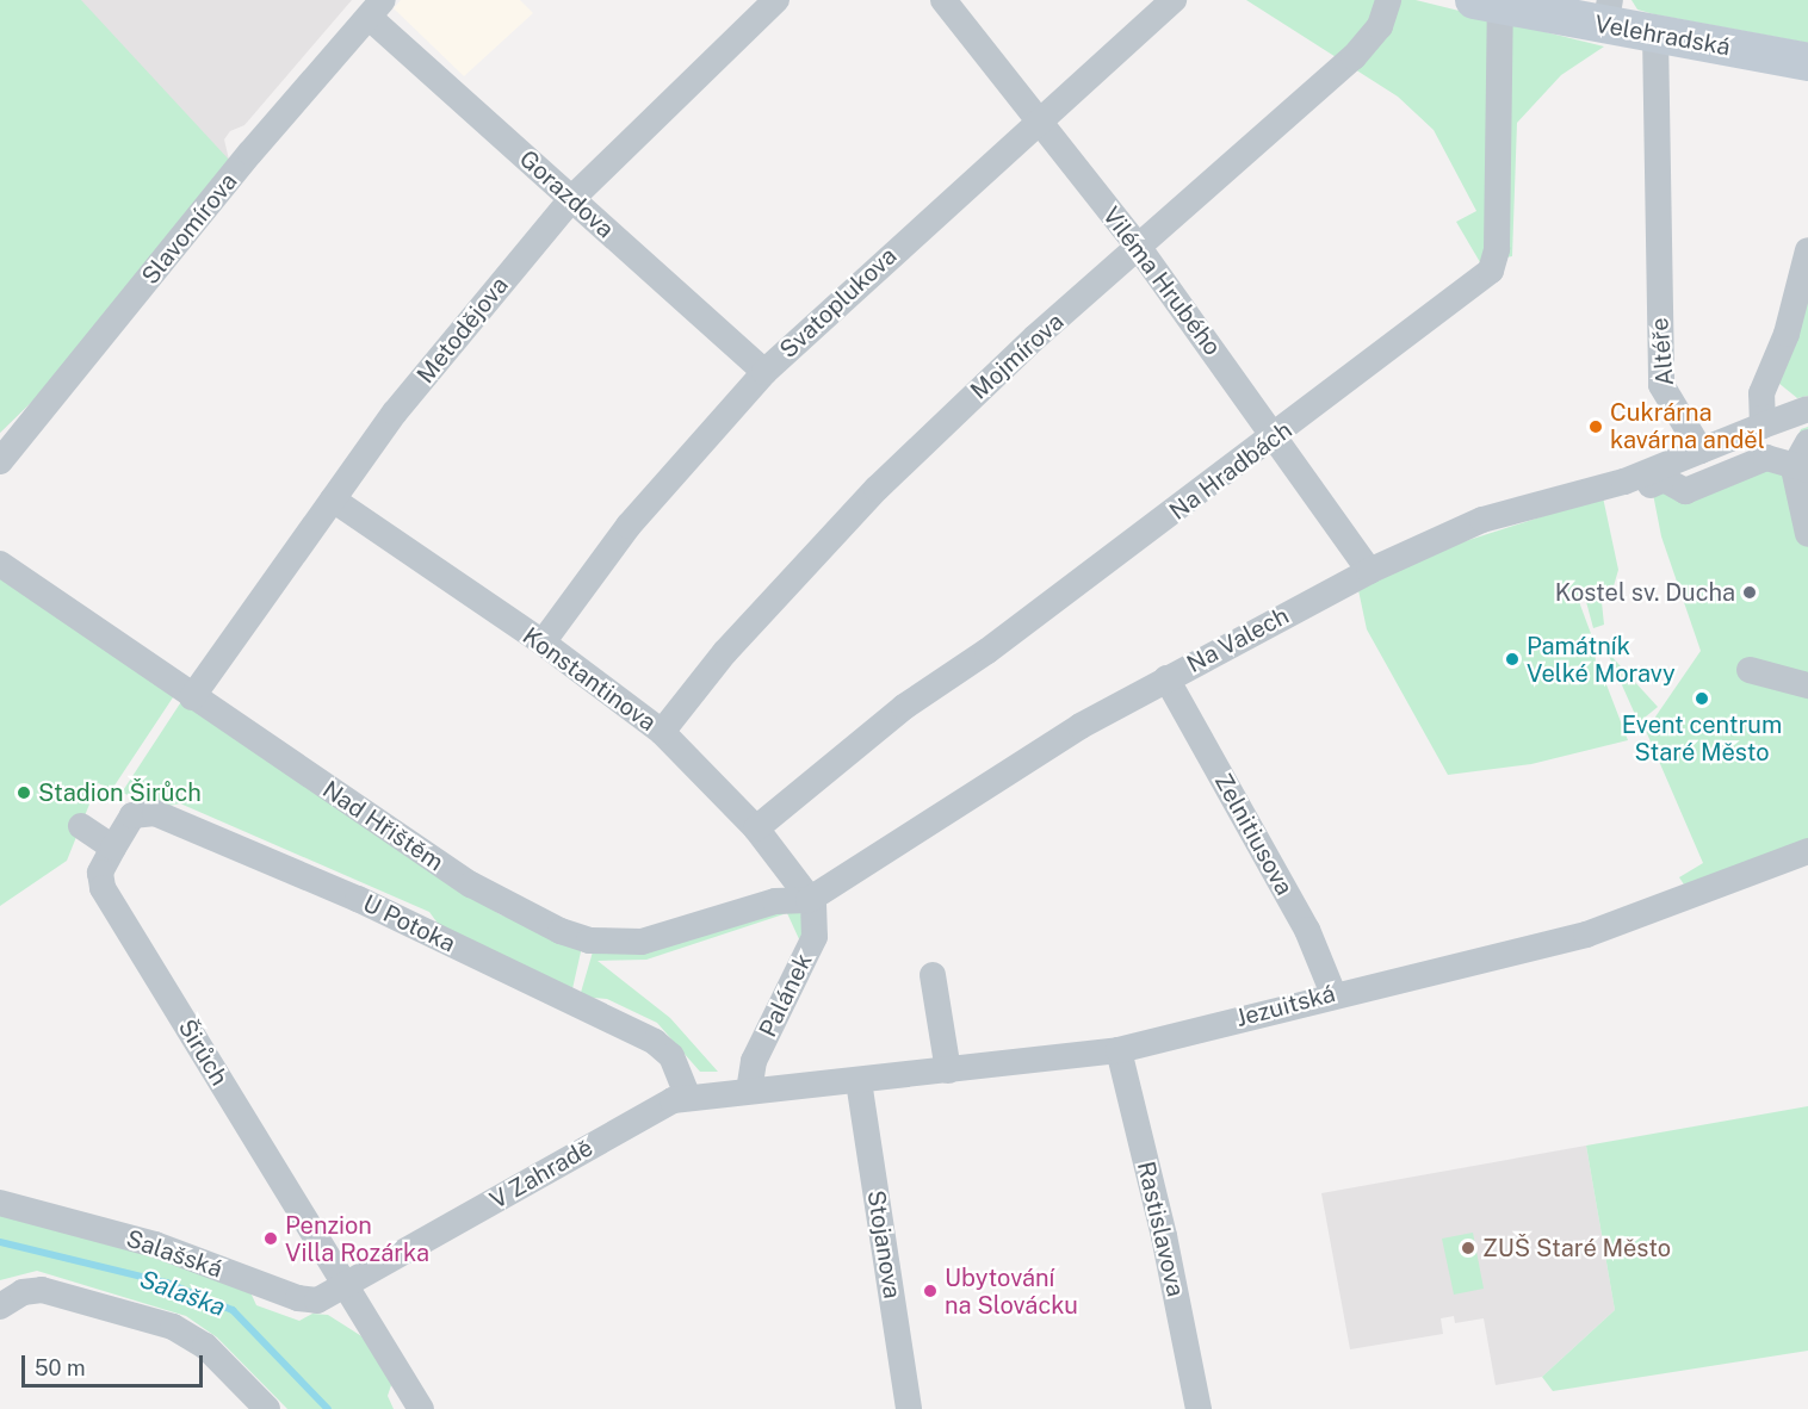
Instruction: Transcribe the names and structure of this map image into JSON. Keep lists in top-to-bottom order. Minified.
{"streets":{"street":["Velehradská","Gorazdova","Slavomírova","Viléma Hrubého","Svatoplukova","Metodějova","Altéře","Mojmírova","Na Hradbách","Na Valech","Konstantinova","Nad Hřištěm","Zelnitiusova","U Potoka","Palánek","Jezuitská","Širůch","V Zahradě","Rastislavova","Stojanova","Salašská"]},"crossings":[["Velehradská","Altéře"],["Velehradská","Na Hradbách"],["Gorazdova","Slavomírova"],["Gorazdova","Svatoplukova"],["Gorazdova","Metodějova"],["Viléma Hrubého","Svatoplukova"],["Viléma Hrubého","Mojmírova"],["Viléma Hrubého","Na Hradbách"],["Viléma Hrubého","Na Valech"],["Svatoplukova","Konstantinova"],["Metodějova","Konstantinova"],["Metodějova","Nad Hřištěm"],["Altéře","Na Valech"],["Mojmírova","Konstantinova"],["Na Hradbách","Konstantinova"],["Na Valech","Konstantinova"],["Na Valech","Nad Hřištěm"],["Na Valech","Zelnitiusova"],["Na Valech","Palánek"],["Konstantinova","Nad Hřištěm"],["Konstantinova","Palánek"],["Nad Hřištěm","Palánek"],["Zelnitiusova","Jezuitská"],["U Potoka","Širůch"],["U Potoka","V Zahradě"],["Palánek","Jezuitská"],["Palánek","V Zahradě"],["Jezuitská","V Zahradě"],["Jezuitská","Rastislavova"],["Jezuitská","Stojanova"],["Širůch","V Zahradě"],["Širůch","Salašská"],["V Zahradě","Salašská"]],"water":["Salaška"],"places":["Cukrárna kavárna anděl","Kostel sv. Ducha","Památník Velké Moravy","Event centrum Staré Město","Stadion Širůch","Penzion Villa Rozárka","ZUŠ Staré Město","Ubytování na Slovácku"],"scale_bar":"50 m"}
